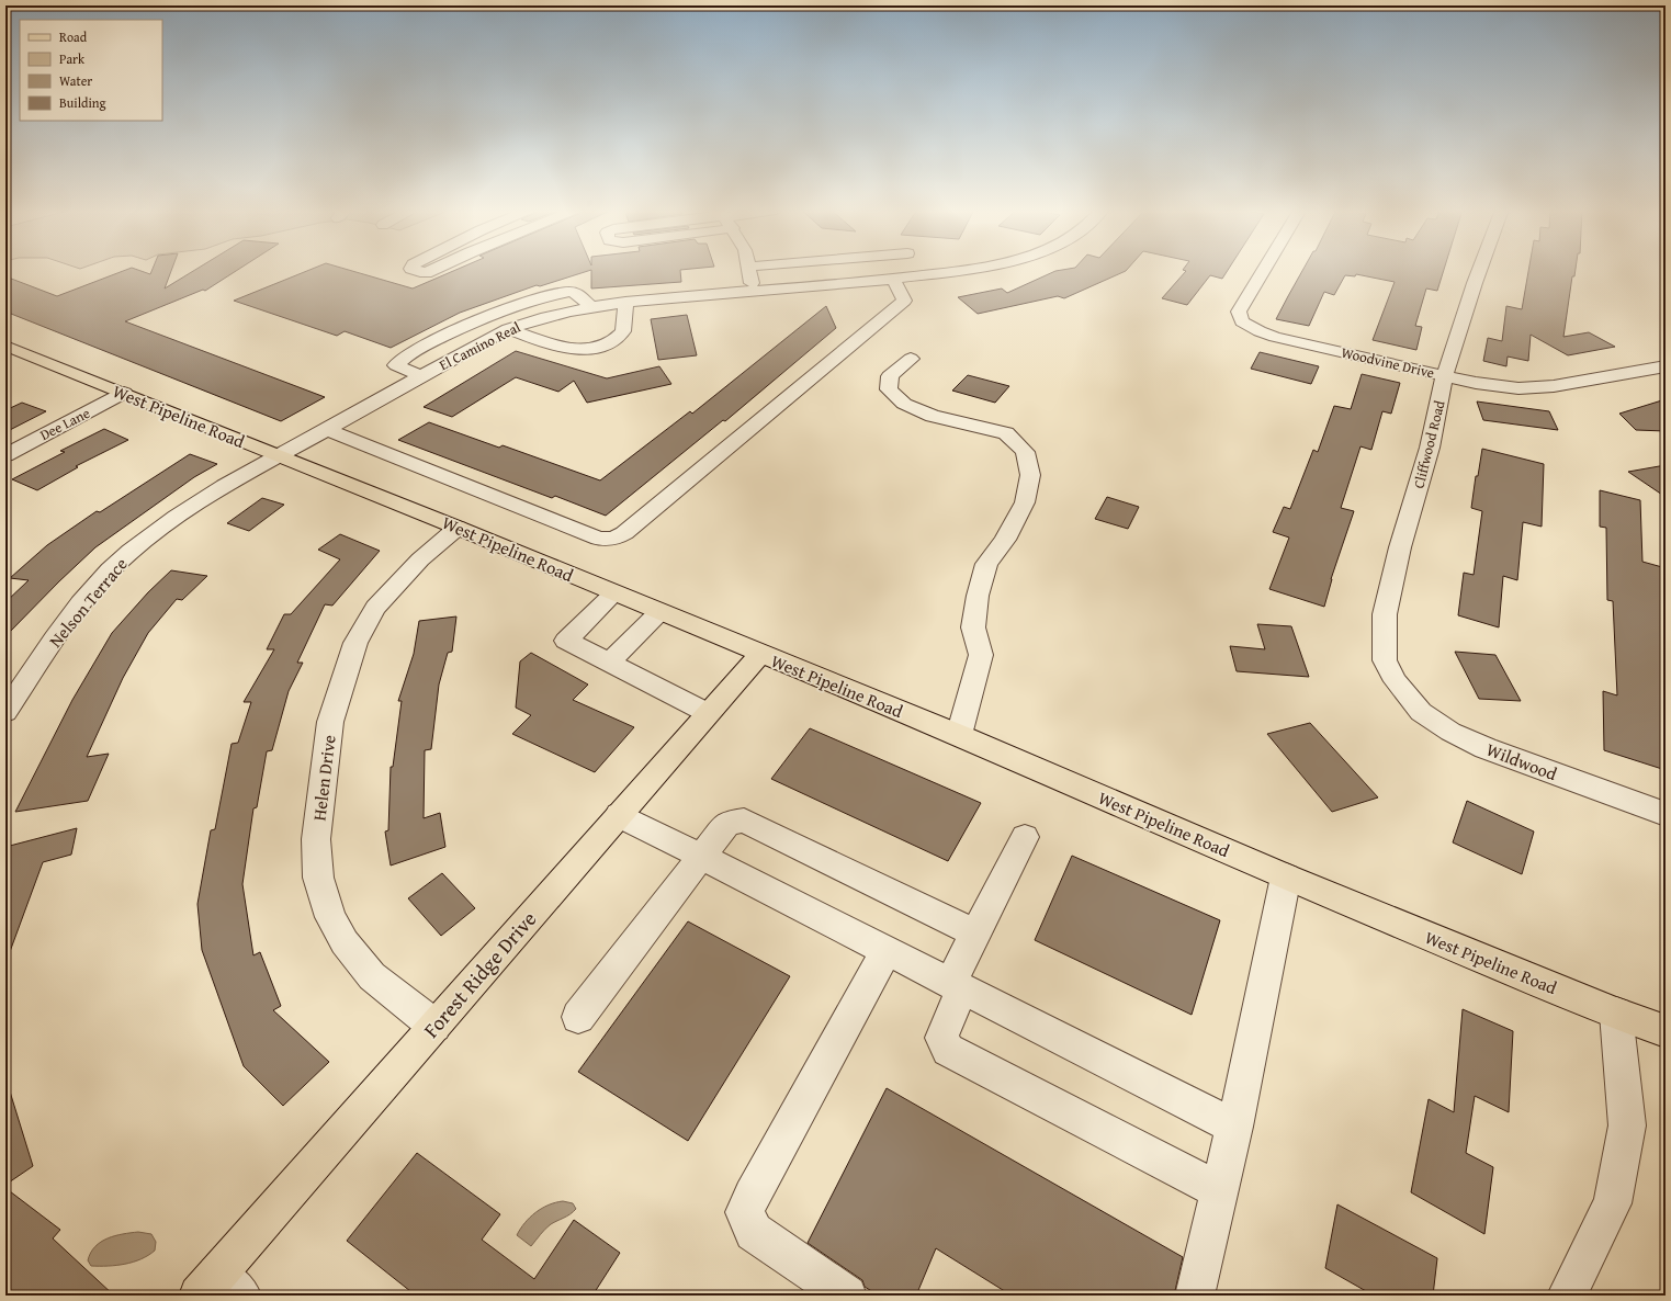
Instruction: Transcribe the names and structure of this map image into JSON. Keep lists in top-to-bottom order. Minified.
{"streets":{"main road":["West Pipeline Road","Forest Ridge Drive"],"street":["El Camino Real","Woodvine Drive","Dee Lane","Cliffwood Road","Nelson Terrace","Wildwood","Helen Drive"]},"crossings":[["El Camino Real","West Pipeline Road"],["El Camino Real","Nelson Terrace"],["Woodvine Drive","Cliffwood Road"],["West Pipeline Road","Dee Lane"],["West Pipeline Road","Nelson Terrace"],["West Pipeline Road","Helen Drive"],["West Pipeline Road","Forest Ridge Drive"],["Cliffwood Road","Wildwood"],["Helen Drive","Forest Ridge Drive"]],"legend":["Road","Park","Water","Building"]}
